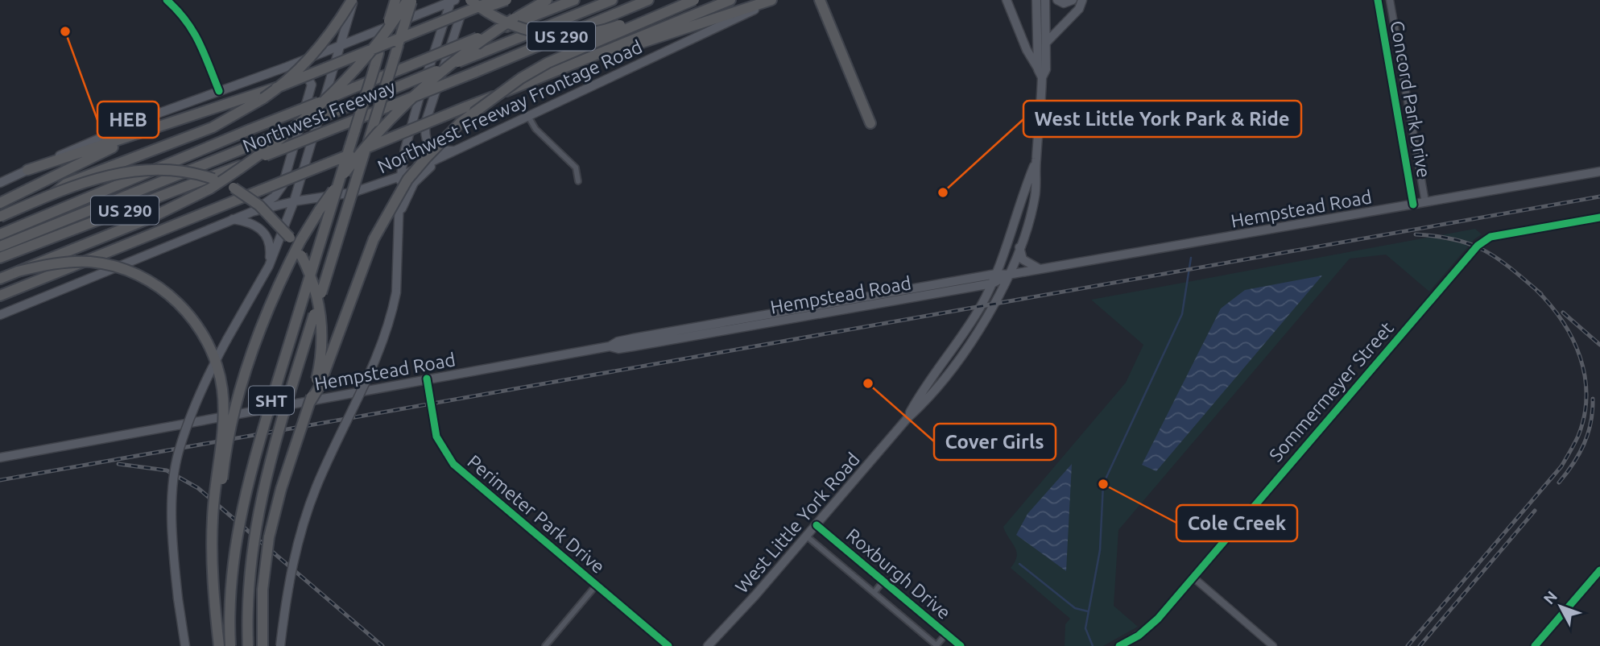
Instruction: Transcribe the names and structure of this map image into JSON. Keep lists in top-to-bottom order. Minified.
{"streets":{"highway":["US 290","Northwest Freeway","SHT"],"main road":["Northwest Freeway Frontage Road","Hempstead Road","West Little York Road"],"street":["Concord Park Drive","Sommermeyer Street","Perimeter Park Drive","Roxburgh Drive"]},"crossings":[["Concord Park Drive","Hempstead Road"],["Hempstead Road","Perimeter Park Drive"],["Hempstead Road","West Little York Road"],["West Little York Road","Roxburgh Drive"]],"places":["HEB","West Little York Park & Ride","Cover Girls","Cole Creek"],"north":"top left"}
